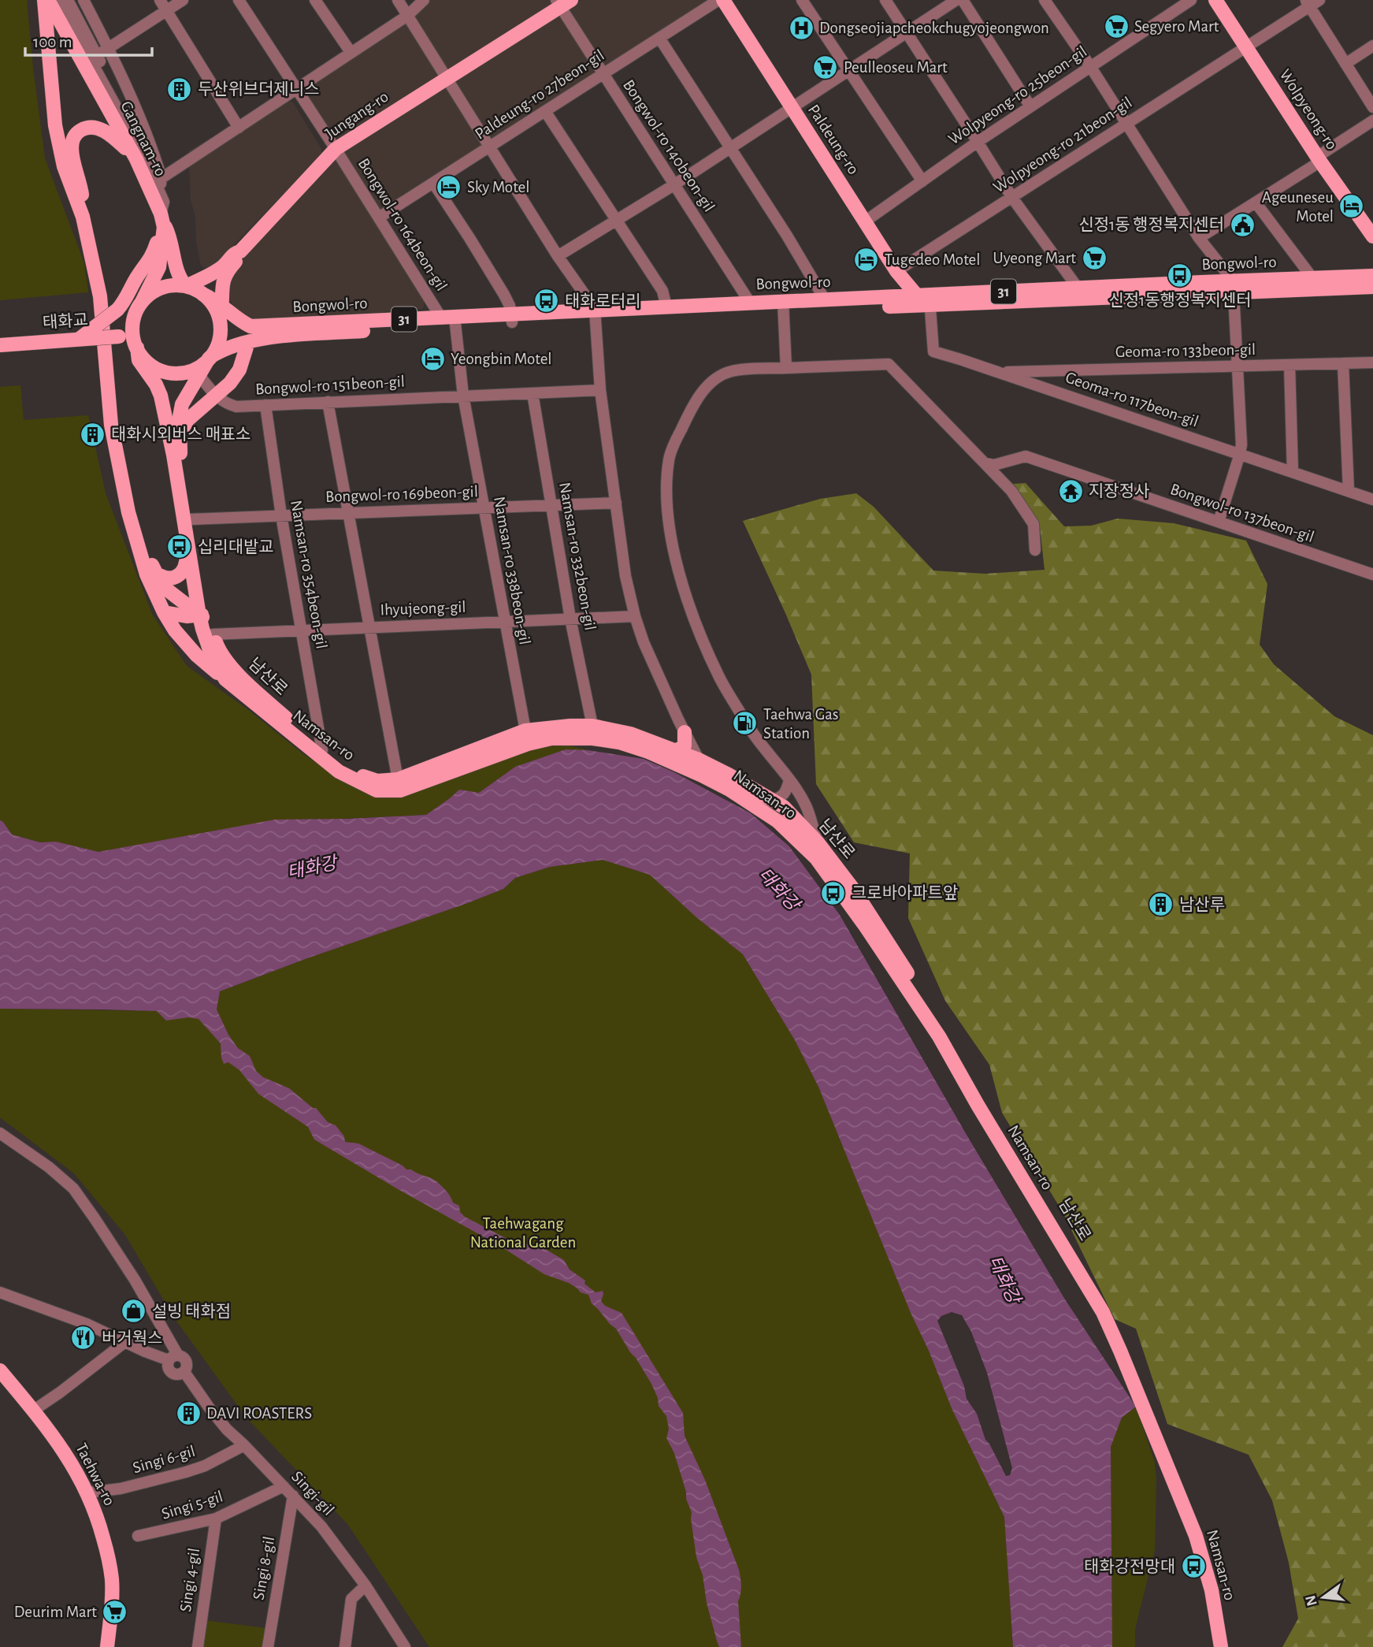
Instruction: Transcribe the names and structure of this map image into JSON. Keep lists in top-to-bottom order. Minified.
{"streets":{"main road":["Wolpyeong-ro","Jungang-ro","Gangnam-ro","Paldeung-ro","Bongwol-ro","31","태화교","남산로","Namsan-ro","Taehwa-ro"],"street":["Paldeung-ro 27beon-gil","Wolpyeong-ro 25beon-gil","Wolpyeong-ro 21beon-gil","Bongwol-ro 140beon-gil","Bongwol-ro 164beon-gil","Geoma-ro 133beon-gil","Bongwol-ro 151beon-gil","Geoma-ro 117beon-gil","Bongwol-ro 169beon-gil","Bongwol-ro 137beon-gil","Namsan-ro 332beon-gil","Namsan-ro 338beon-gil","Namsan-ro 354beon-gil","Ihyujeong-gil","Singi 6-gil","Singi-gil","Singi 5-gil","Singi 8-gil","Singi 4-gil"]},"crossings":[["Paldeung-ro 27beon-gil","Paldeung-ro"],["Paldeung-ro 27beon-gil","Bongwol-ro 140beon-gil"],["Paldeung-ro 27beon-gil","Bongwol-ro 164beon-gil"],["Wolpyeong-ro 25beon-gil","Paldeung-ro"],["Wolpyeong-ro","Wolpyeong-ro 21beon-gil"],["Jungang-ro","Gangnam-ro"],["Jungang-ro","Bongwol-ro 140beon-gil"],["Jungang-ro","Bongwol-ro 164beon-gil"],["Jungang-ro","Bongwol-ro"],["Jungang-ro","태화교"],["Jungang-ro","Bongwol-ro 151beon-gil"],["Jungang-ro","Namsan-ro"],["Gangnam-ro","Bongwol-ro"],["Gangnam-ro","태화교"],["Gangnam-ro","Bongwol-ro 151beon-gil"],["Gangnam-ro","Namsan-ro"],["Paldeung-ro","Wolpyeong-ro 21beon-gil"],["Paldeung-ro","Bongwol-ro"],["Paldeung-ro","Geoma-ro 117beon-gil"],["Bongwol-ro 140beon-gil","Bongwol-ro"],["Bongwol-ro 164beon-gil","Bongwol-ro"],["Bongwol-ro 164beon-gil","Namsan-ro 338beon-gil"],["Bongwol-ro","태화교"],["Bongwol-ro","Bongwol-ro 151beon-gil"],["Bongwol-ro","Geoma-ro 117beon-gil"],["Bongwol-ro","Namsan-ro 338beon-gil"],["Bongwol-ro","Namsan-ro"],["태화교","Bongwol-ro 151beon-gil"],["태화교","Namsan-ro"],["Geoma-ro 133beon-gil","Geoma-ro 117beon-gil"],["Bongwol-ro 151beon-gil","Namsan-ro 332beon-gil"],["Bongwol-ro 151beon-gil","Namsan-ro 338beon-gil"],["Bongwol-ro 151beon-gil","Namsan-ro 354beon-gil"],["Bongwol-ro 151beon-gil","Namsan-ro"],["Bongwol-ro 169beon-gil","Namsan-ro 332beon-gil"],["Bongwol-ro 169beon-gil","Namsan-ro 338beon-gil"],["Bongwol-ro 169beon-gil","Namsan-ro 354beon-gil"],["Namsan-ro 332beon-gil","Ihyujeong-gil"],["Namsan-ro 332beon-gil","남산로"],["Namsan-ro 338beon-gil","Ihyujeong-gil"],["Namsan-ro 338beon-gil","남산로"],["Namsan-ro 354beon-gil","Ihyujeong-gil"],["Namsan-ro 354beon-gil","남산로"],["Ihyujeong-gil","남산로"],["Singi 6-gil","Taehwa-ro"],["Singi 6-gil","Singi-gil"],["Singi-gil","Singi 5-gil"],["Singi-gil","Singi 8-gil"],["Singi 5-gil","Singi 4-gil"]],"water":["태화강"],"parks":["Taehwagang National Garden"],"places":{"supermarket":["Segyero Mart","Peulleoseu Mart","Uyeong Mart","Deurim Mart"],"hospital":["Dongseojiapcheokchugyojeongwon"],"building":["두산위브더제니스","태화시외버스 매표소","남산루","DAVI ROASTERS"],"hotel":["Sky Motel","Ageuneseu Motel","Tugedeo Motel","Yeongbin Motel"],"public building":["신정1동 행정복지센터"],"bus stop":["신정1동행정복지센터","태화로터리","십리대밭교","크로바아파트앞","태화강전망대"],"temple":["지장정사"],"fuel station":["Taehwa Gas Station"],"shop":["설빙 태화점"],"restaurant":["버거웍스"]},"scale_bar":"100 m","north":"left"}
